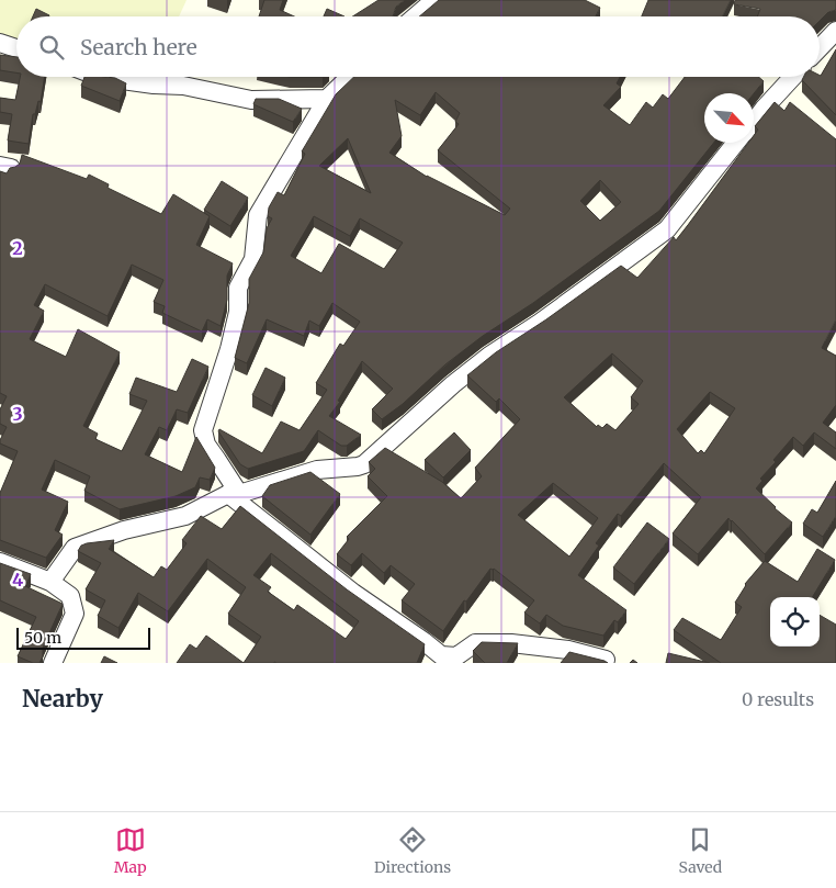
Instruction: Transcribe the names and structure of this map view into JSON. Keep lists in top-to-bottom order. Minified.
{"scale_bar":"50 m","north":"bottom right","page":{"search":"Search here","scale":"50 m","heading":["Nearby","0 results"],"nav":["Map","Directions","Saved"]},"grid":{"rows":["2","3","4"]}}
